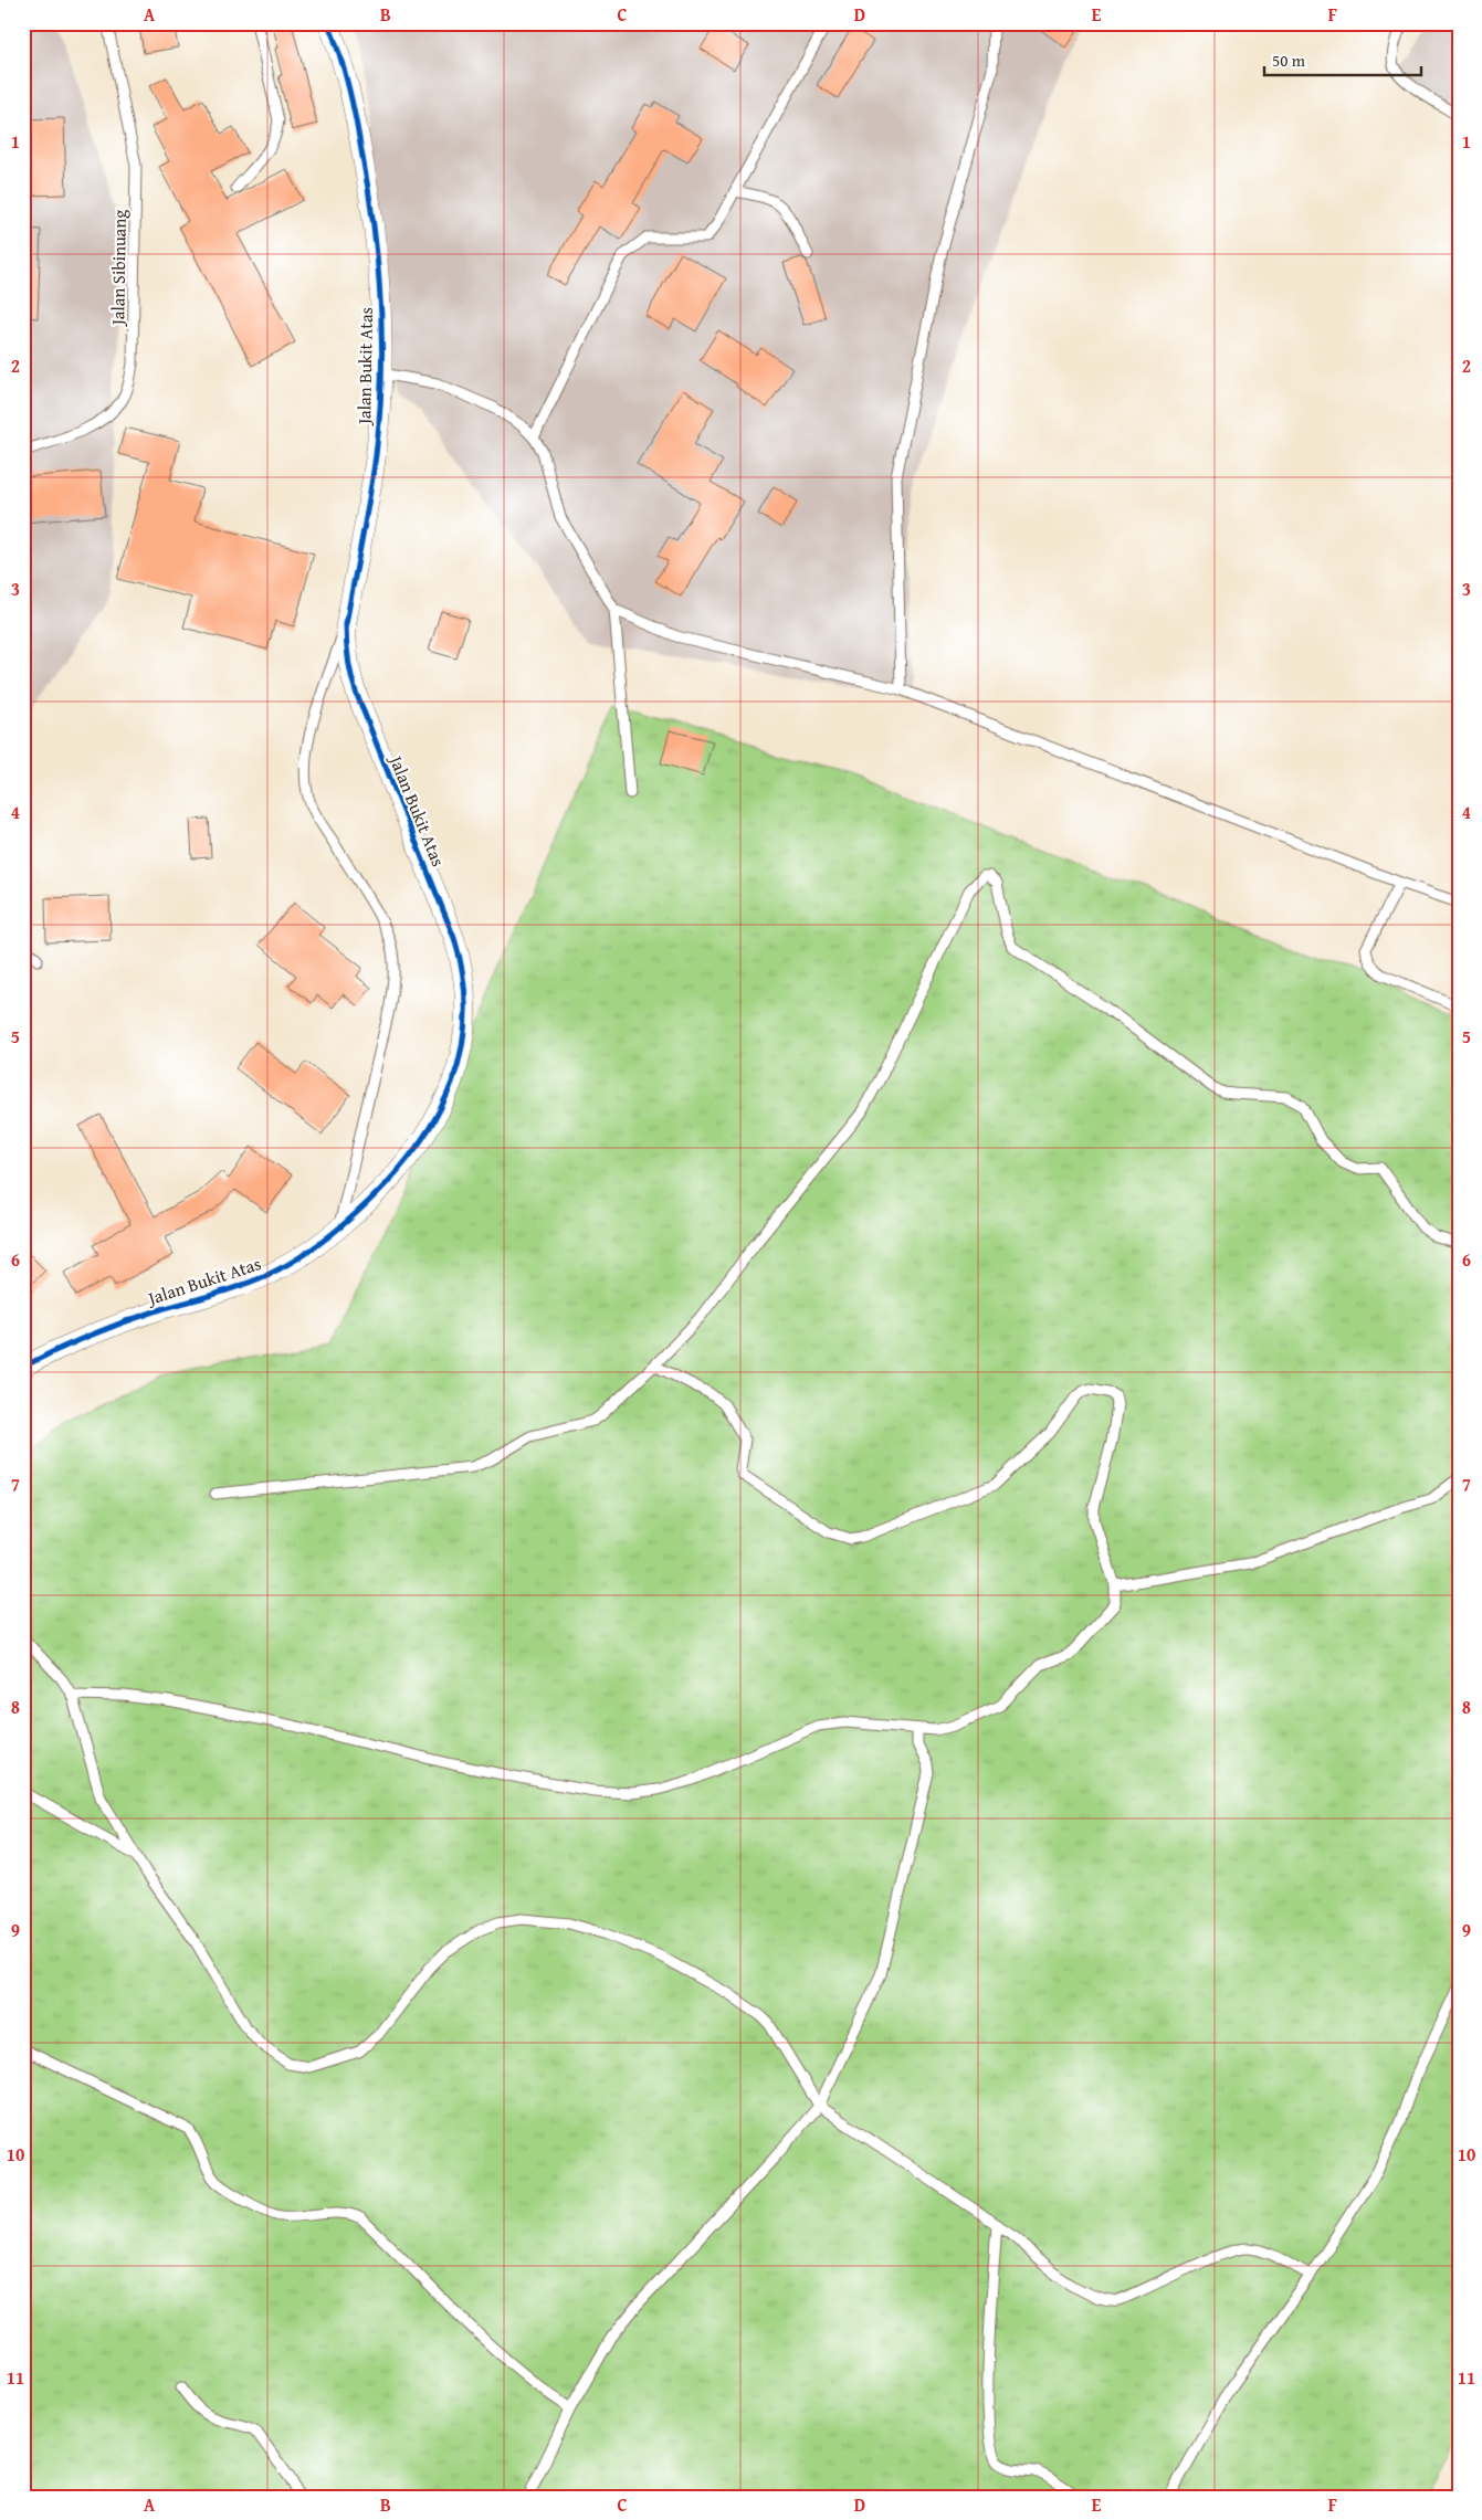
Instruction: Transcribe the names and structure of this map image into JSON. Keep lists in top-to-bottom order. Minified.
{"streets":{"street":["Jalan Bukit Atas"],"lane":["Jalan Sibinuang"]},"scale_bar":"50 m","grid":{"columns":["A","B","C","D","E","F"],"rows":["1","2","3","4","5","6","7","8","9","10","11"]}}
